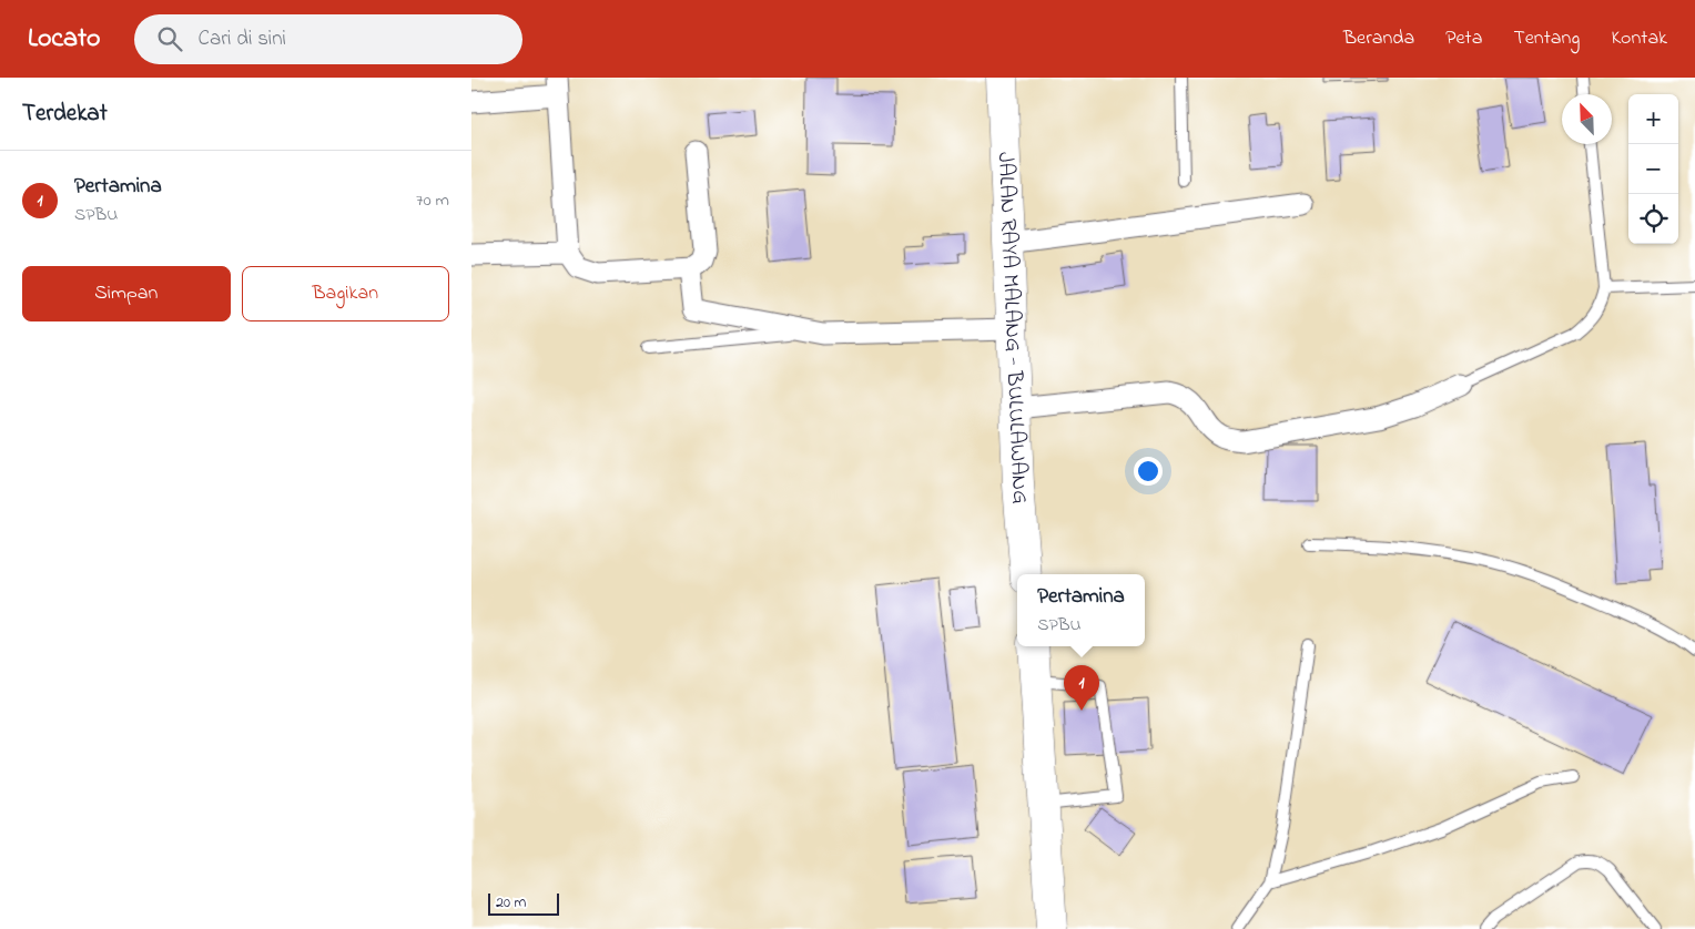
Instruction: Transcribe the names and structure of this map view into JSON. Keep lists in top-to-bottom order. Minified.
{"streets":{"main road":["JALAN RAYA MALANG - BULULAWANG"]},"scale_bar":"20 m","north":"top left","page":{"header":"Locato","search":"Cari di sini","nav":["Beranda","Peta","Tentang","Kontak"],"heading":"Terdekat","map_buttons":["+","−"],"list":[{"mark":"1","name":"Pertamina","note":"SPBU","value":"70 m"}],"buttons":["Simpan","Bagikan"],"popup":["Pertamina","SPBU"],"pins":"1","scale":"20 m"}}
